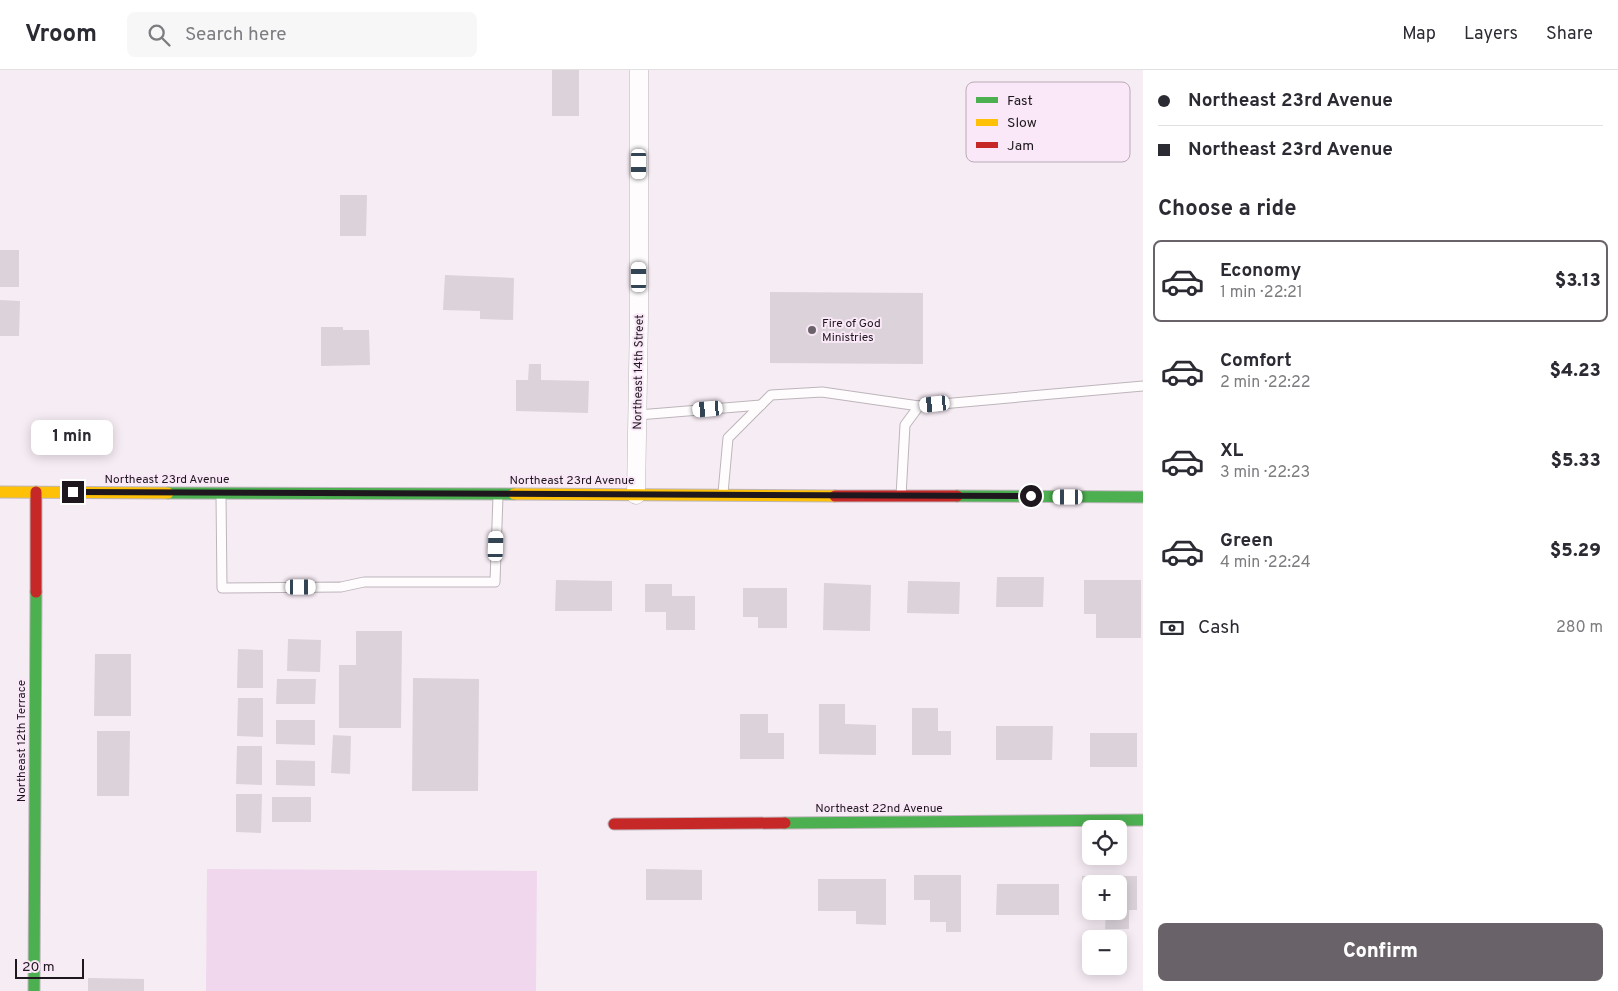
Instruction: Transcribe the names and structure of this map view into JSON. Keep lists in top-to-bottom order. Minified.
{"streets":{"main road":["Northeast 23rd Avenue","Northeast 12th Terrace","Northeast 22nd Avenue"],"street":["Northeast 14th Street"]},"crossings":[["Northeast 14th Street","Northeast 23rd Avenue"],["Northeast 23rd Avenue","Northeast 12th Terrace"]],"places":["Fire of God Ministries"],"legend":["Fast","Slow","Jam"],"scale_bar":"20 m","page":{"header":"Vroom","search":"Search here","nav":["Map","Layers","Share"],"banner":["Northeast 23rd Avenue","Northeast 23rd Avenue"],"heading":"Choose a ride","list":[{"name":"Economy","note":"1 min · 22:21","value":"$3.13"},{"name":"Comfort","note":"2 min · 22:22","value":"$4.23"},{"name":"XL","note":"3 min · 22:23","value":"$5.33"},{"name":"Green","note":"4 min · 22:24","value":"$5.29"}],"bubble":"1 min","pay":["Cash","280 m"],"map_buttons":["+","−"],"buttons":"Confirm","scale":"20 m"}}
